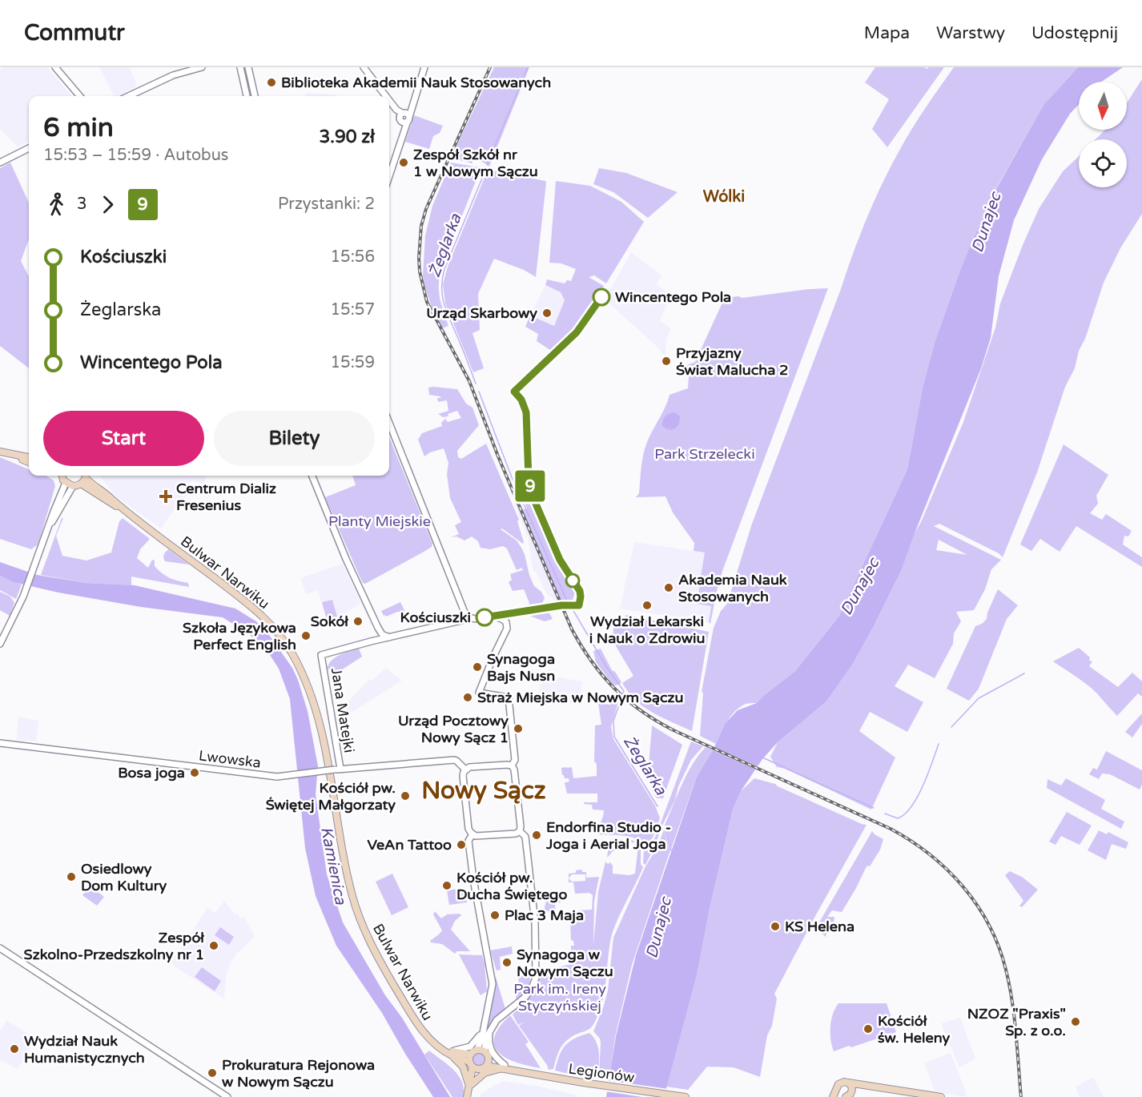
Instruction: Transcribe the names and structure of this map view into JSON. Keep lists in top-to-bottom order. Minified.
{"streets":{"main road":["Bulwar Narwiku","Legionów"],"street":["Jana Matejki","Lwowska"]},"crossings":[["Jana Matejki","Lwowska"]],"districts":["Wólki","Nowy Sącz"],"water":["Dunajec","Żeglarka","Kamienica"],"parks":["Park Strzelecki","Planty Miejskie","Park im. Ireny Styczyńskiej"],"places":{"other":["Biblioteka Akademii Nauk Stosowanych","Zespół Szkół nr 1 w Nowym Sączu","Wincentego Pola","Urząd Skarbowy","Przyjazny Świat Malucha 2","Akademia Nauk Stosowanych","Wydział Lekarski i Nauk o Zdrowiu","Kościuszki","Sokół","Szkoła Językowa Perfect English","Synagoga Bajs Nusn","Straż Miejska w Nowym Sączu","Urząd Pocztowy Nowy Sącz 1","Bosa joga","Kościół pw. Świętej Małgorzaty","Endorfina Studio - Joga i Aerial Joga","VeAn Tattoo","Osiedlowy Dom Kultury","Kościół pw. Ducha Świętego","Plac 3 Maja","KS Helena","Zespół Szkolno-Przedszkolny nr 1","Synagoga w Nowym Sączu","NZOZ \"Praxis\" Sp. z o.o.","Kościół św. Heleny","Wydział Nauk Humanistycznych","Prokuratura Rejonowa w Nowym Sączu"],"health":["Centrum Dializ Fresenius"]},"lines":["bus line 9"],"north":"bottom","page":{"header":"Commutr","nav":["Mapa","Warstwy","Udostępnij"],"on_map":"9","heading":["6 min","15:53 – 15:59 · Autobus","3.90 zł"],"legs":["3","9","Przystanki: 2"],"list":[{"name":"Kościuszki","value":"15:56"},{"name":"Żeglarska","value":"15:57"},{"name":"Wincentego Pola","value":"15:59"}],"buttons":["Start","Bilety"]}}
